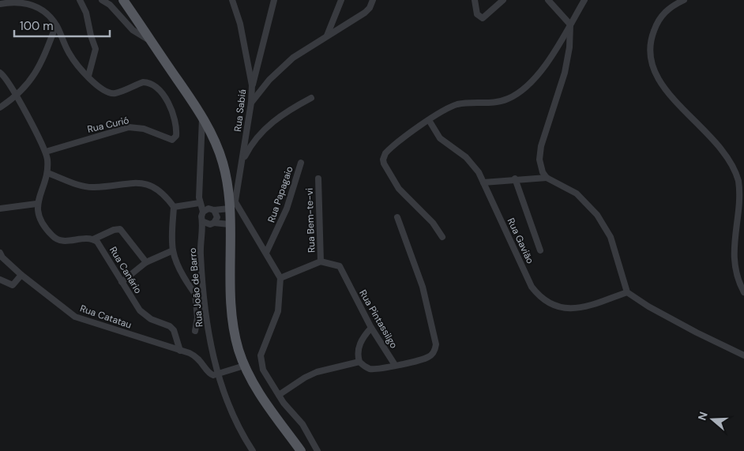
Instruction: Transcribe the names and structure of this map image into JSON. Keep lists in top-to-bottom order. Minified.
{"streets":{"street":["Rua Sabiá","Rua Curió","Rua Papagaio","Rua Bem-te-vi","Rua Gavião","Rua Canário","Rua João de Barro","Rua Catatau","Rua Pintassilgo"]},"crossings":[["Rua Bem-te-vi","Rua Pintassilgo"],["Rua Canário","Rua Catatau"],["Rua João de Barro","Rua Catatau"]],"scale_bar":"100 m","north":"left"}
